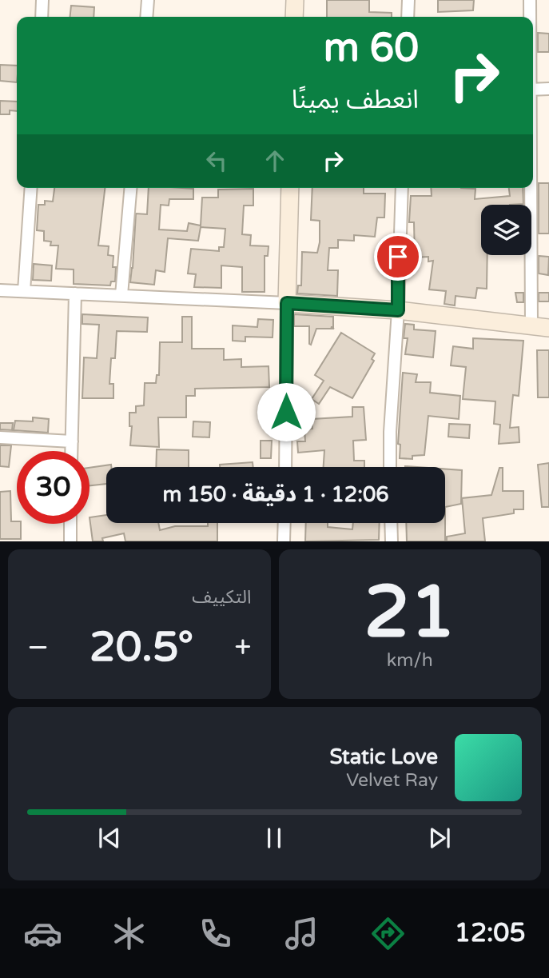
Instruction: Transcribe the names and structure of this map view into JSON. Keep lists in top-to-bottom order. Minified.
{"page":{"turn":["60 m","انعطف يمينًا"],"limit":"30","trip":"12:06 · 1 دقيقة · 150 m","tile":[["21","km/h"],"التكييف"],"heat":["−","20.5°","+"],"song":["Static Love","Velvet Ray"],"tabs":"12:05"}}
